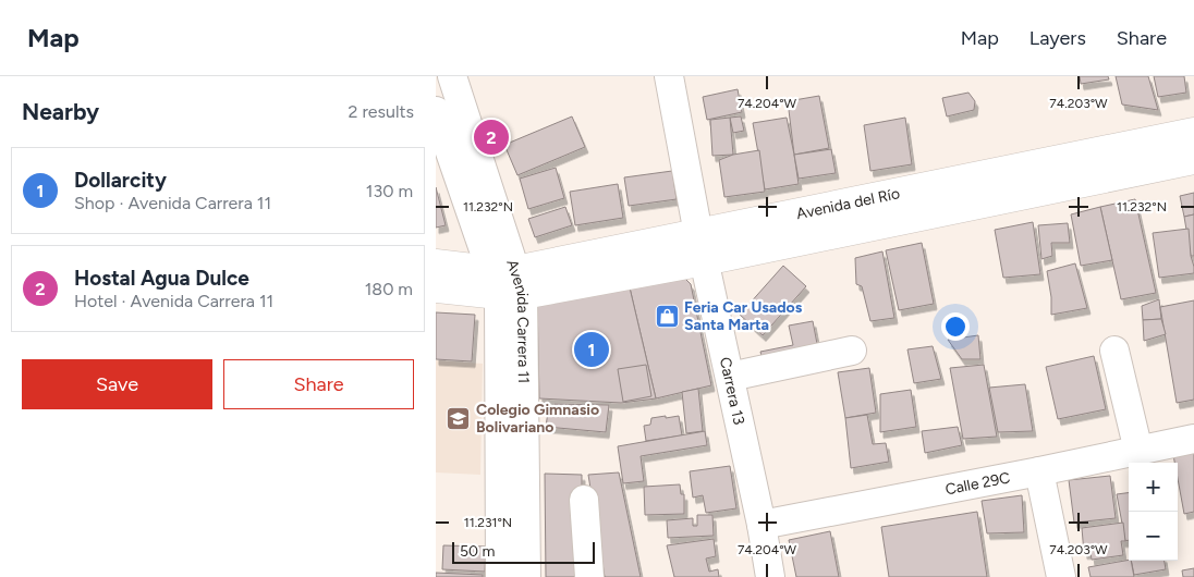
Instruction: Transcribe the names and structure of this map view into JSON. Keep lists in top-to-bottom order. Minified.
{"streets":{"main road":["Avenida del Río"],"street":["Avenida Carrera 11","Carrera 13","Calle 29C"]},"crossings":[["Avenida del Río","Avenida Carrera 11"],["Avenida del Río","Carrera 13"],["Carrera 13","Calle 29C"]],"places":{"shop":["Feria Car Usados Santa Marta"],"school or university":["Colegio Gimnasio Bolivariano"]},"scale_bar":"50 m","page":{"header":"Map","nav":["Map","Layers","Share"],"heading":["Nearby","2 results"],"pins":["2","1"],"list":[{"mark":"1","name":"Dollarcity","note":"Shop · Avenida Carrera 11","value":"130 m"},{"mark":"2","name":"Hostal Agua Dulce","note":"Hotel · Avenida Carrera 11","value":"180 m"}],"buttons":["Save","Share"],"map_buttons":["+","−"],"scale":"50 m"},"coordinates":["74.204°W","74.203°W","11.232°N","11.231°N"]}
